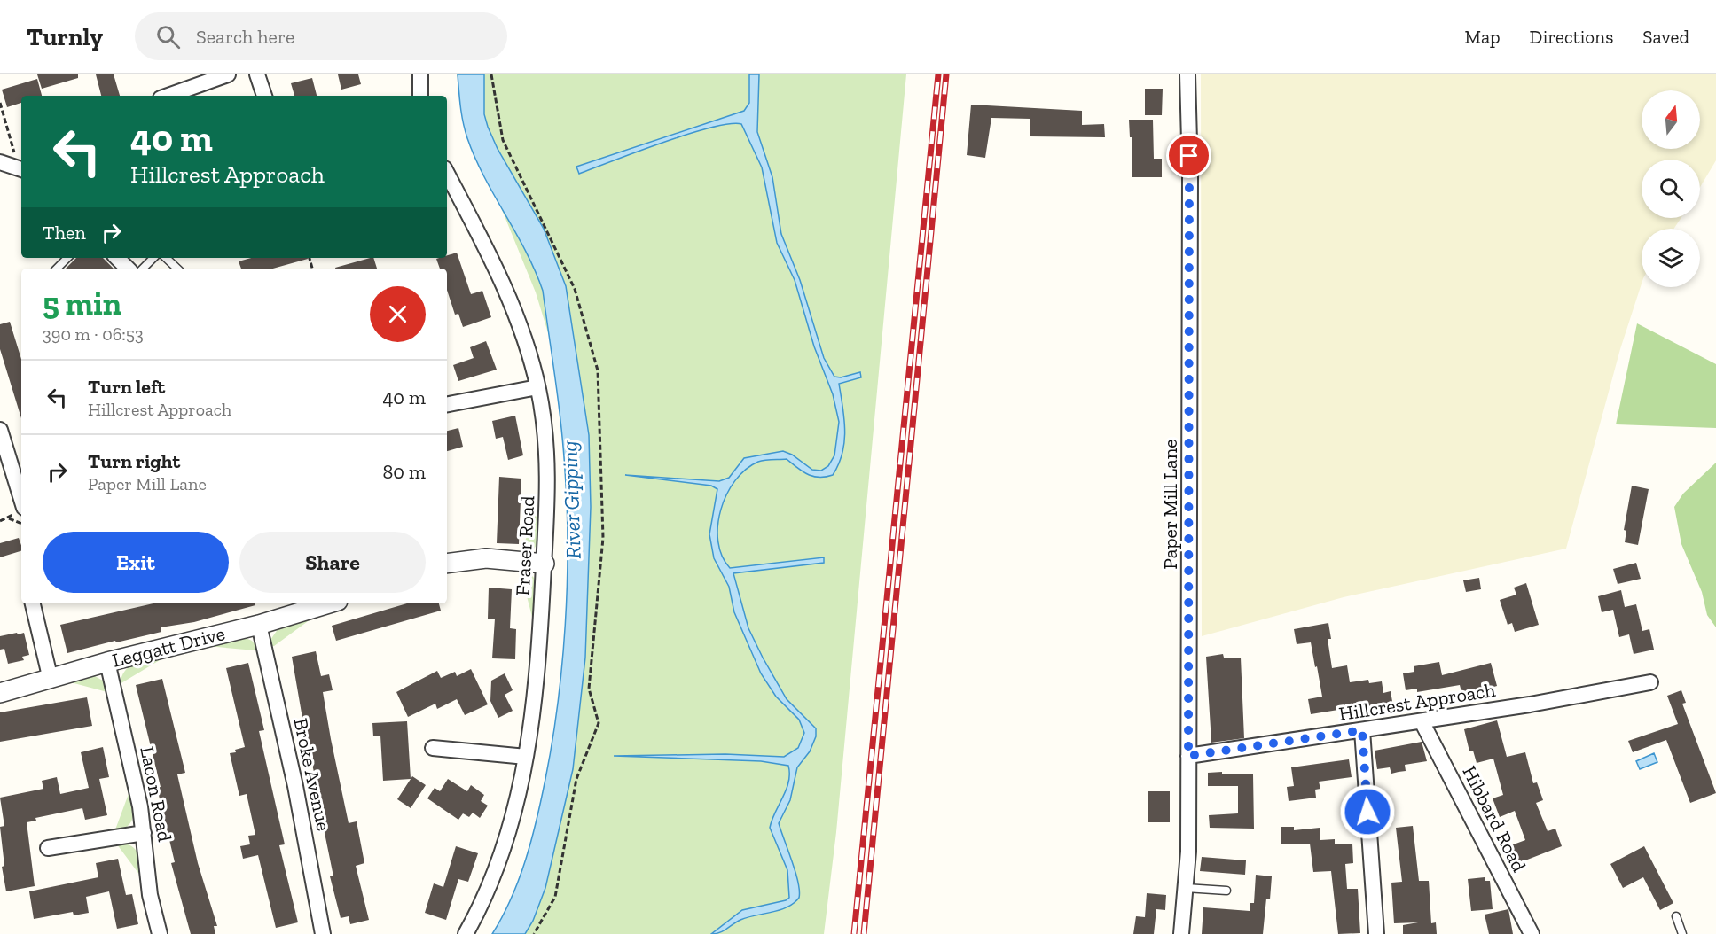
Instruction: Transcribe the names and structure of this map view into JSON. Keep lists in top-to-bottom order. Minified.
{"streets":{"street":["Paper Mill Lane","Fraser Road","Leggatt Drive","Hillcrest Approach","Broke Avenue","Lacon Road","Hibbard Road"]},"crossings":[["Paper Mill Lane","Hillcrest Approach"],["Leggatt Drive","Broke Avenue"],["Leggatt Drive","Lacon Road"],["Hillcrest Approach","Hibbard Road"]],"water":["River Gipping"],"north":"top","page":{"header":"Turnly","search":"Search here","nav":["Map","Directions","Saved"],"turn":["40 m","Hillcrest Approach"],"then":"Then","heading":["5 min","390 m · 06:53"],"list":[{"name":"Turn left","note":"Hillcrest Approach","value":"40 m"},{"name":"Turn right","note":"Paper Mill Lane","value":"80 m"}],"buttons":["Exit","Share"]}}
